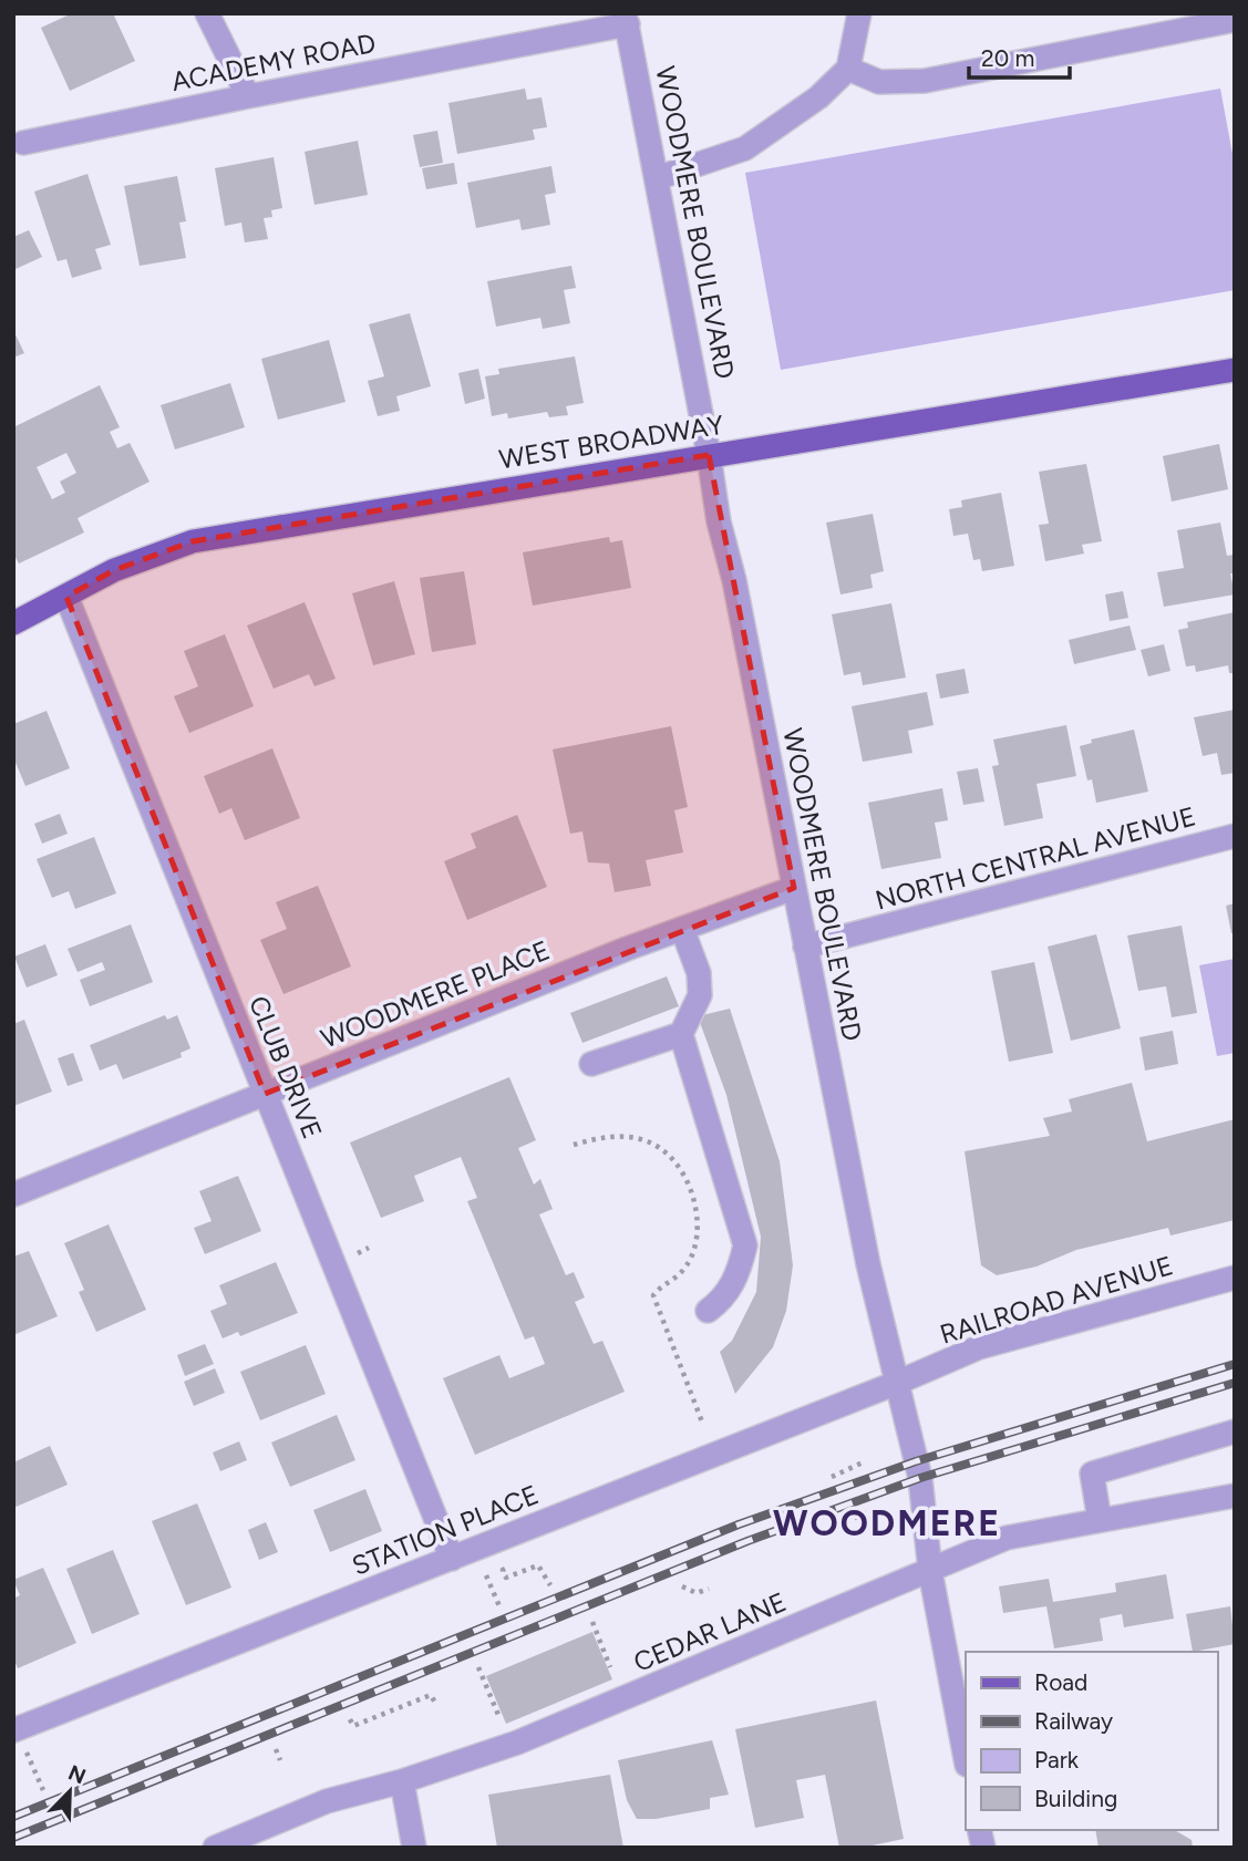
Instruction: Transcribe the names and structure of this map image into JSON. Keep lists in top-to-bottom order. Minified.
{"streets":{"main road":["WEST BROADWAY"],"street":["ACADEMY ROAD","WOODMERE BOULEVARD","NORTH CENTRAL AVENUE","WOODMERE PLACE","CLUB DRIVE","RAILROAD AVENUE","STATION PLACE","CEDAR LANE"]},"crossings":[["ACADEMY ROAD","WOODMERE BOULEVARD"],["WOODMERE BOULEVARD","WEST BROADWAY"],["WOODMERE BOULEVARD","NORTH CENTRAL AVENUE"],["WOODMERE BOULEVARD","WOODMERE PLACE"],["WOODMERE BOULEVARD","RAILROAD AVENUE"],["WOODMERE BOULEVARD","STATION PLACE"],["WOODMERE BOULEVARD","CEDAR LANE"],["WEST BROADWAY","CLUB DRIVE"],["WOODMERE PLACE","CLUB DRIVE"],["CLUB DRIVE","STATION PLACE"],["RAILROAD AVENUE","STATION PLACE"]],"districts":["WOODMERE"],"legend":["Road","Railway","Park","Building"],"scale_bar":"20 m","north":"top right"}
